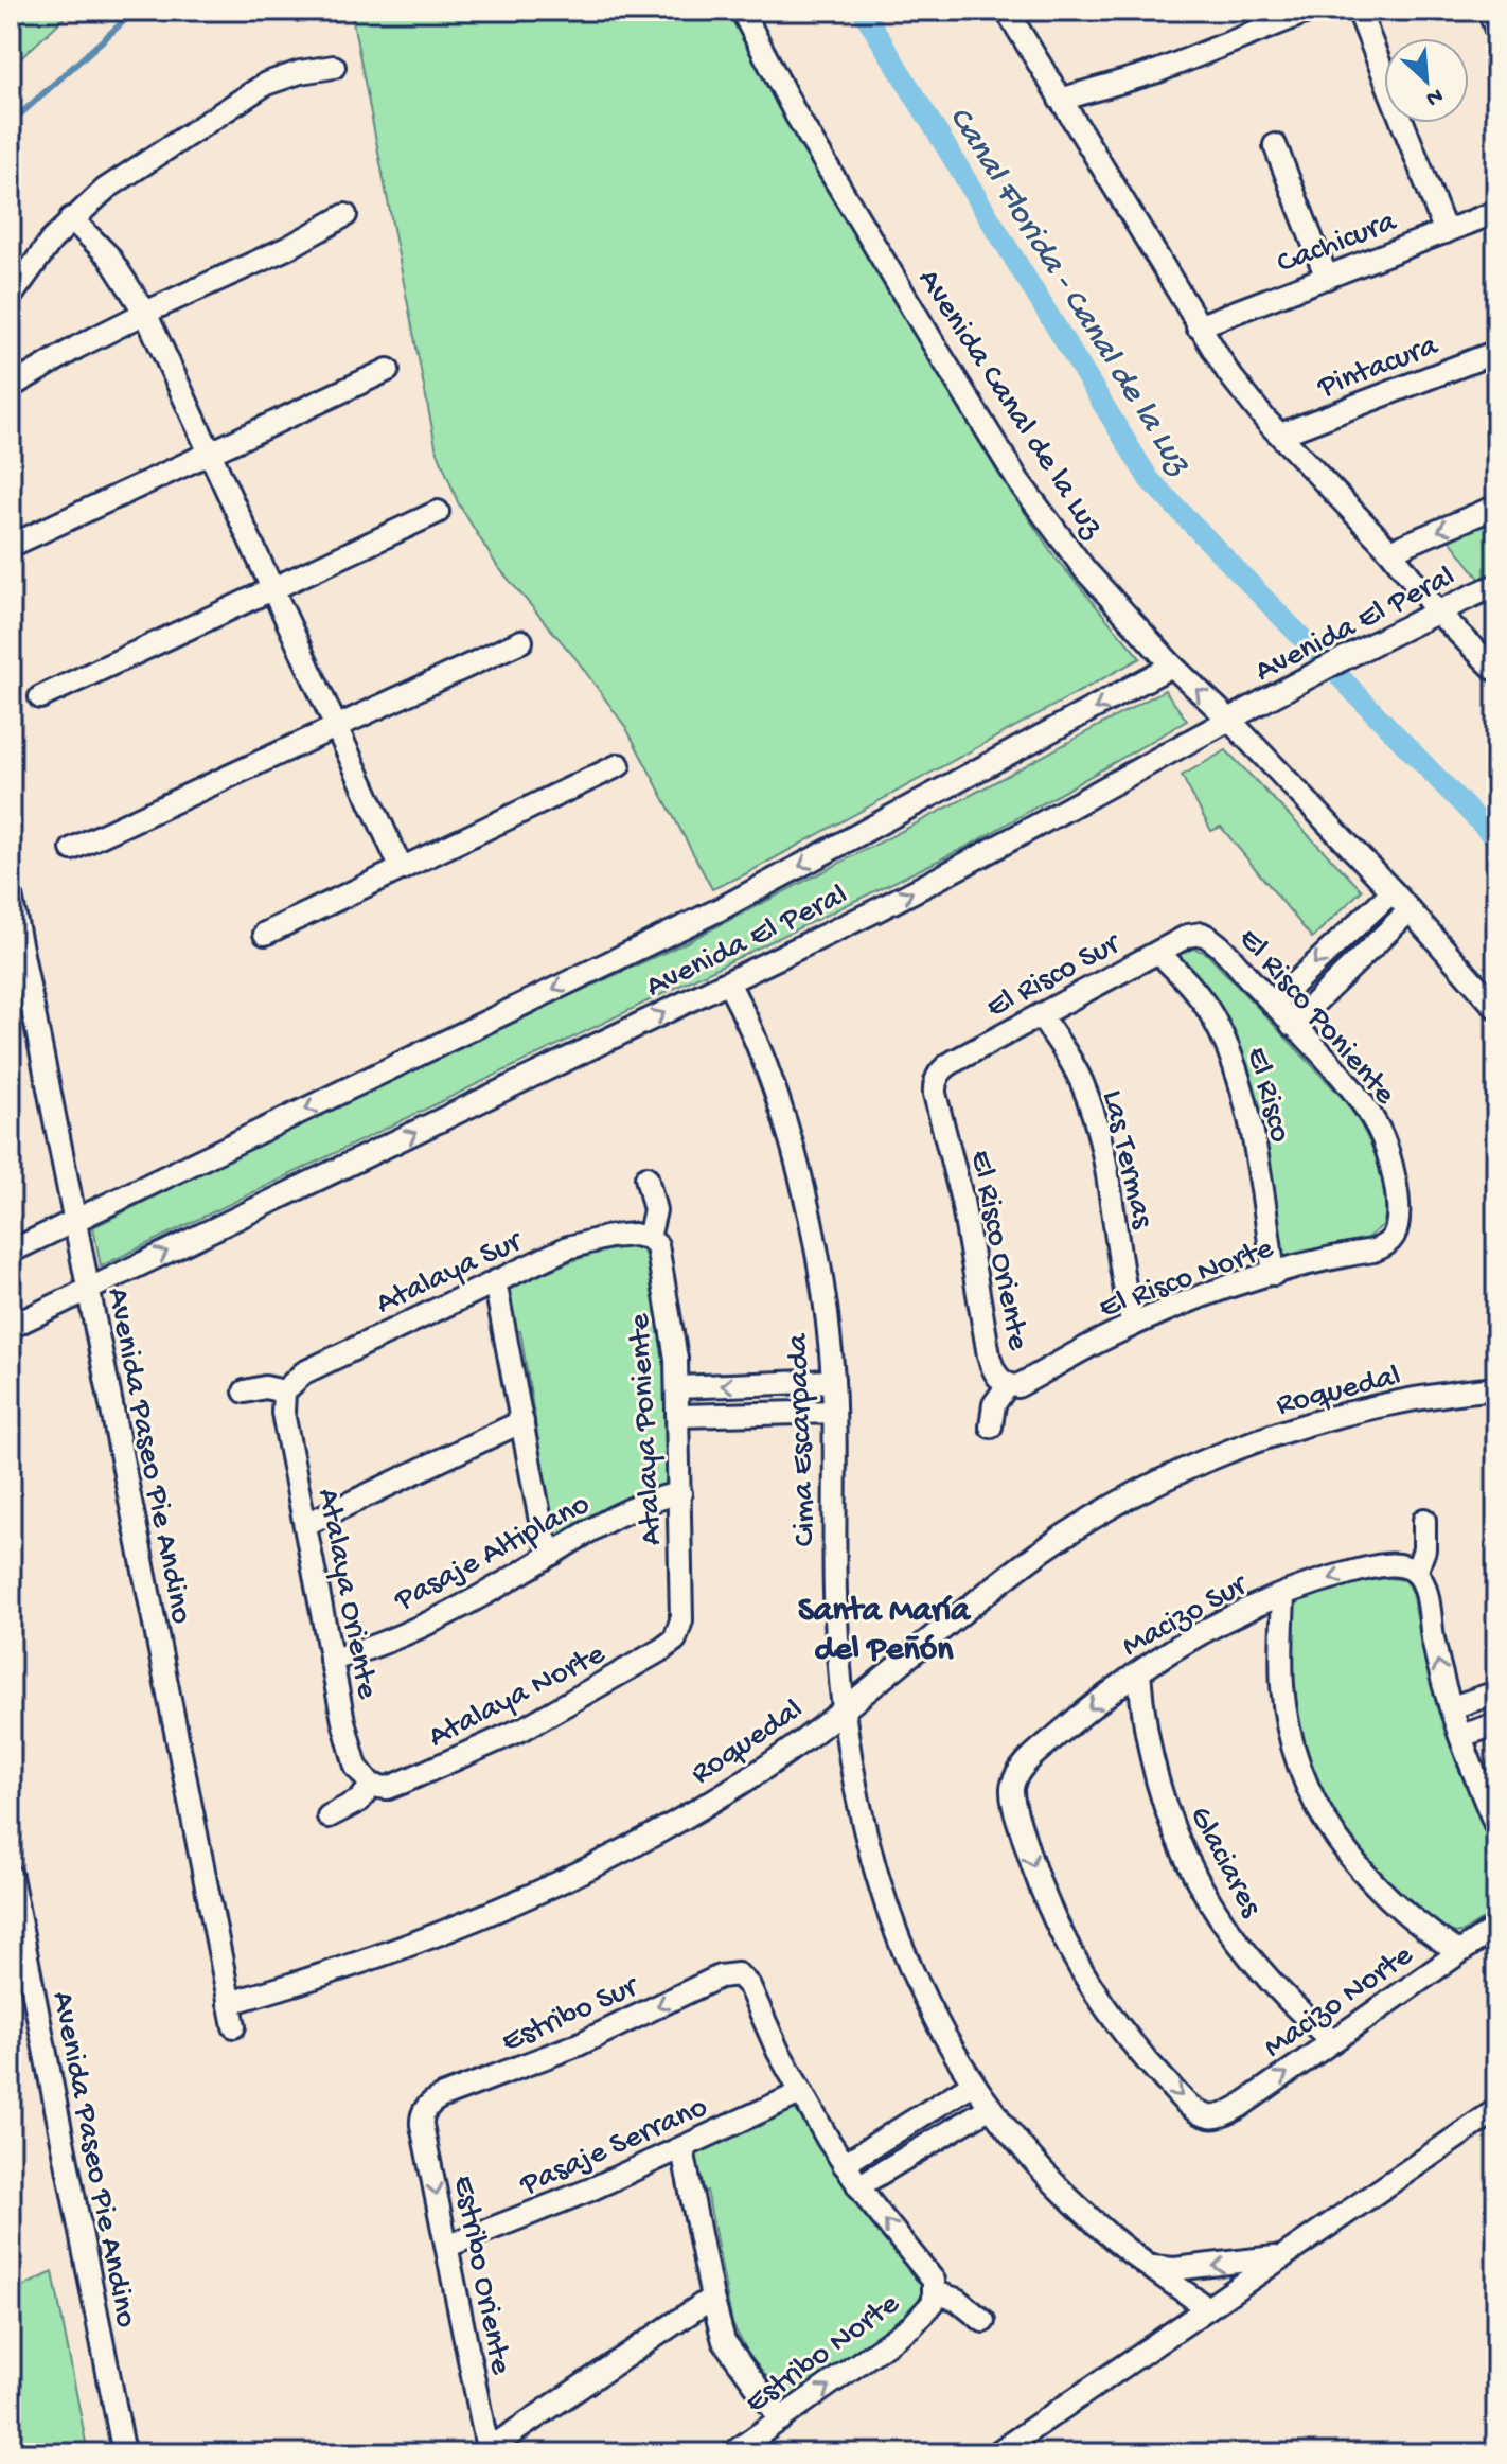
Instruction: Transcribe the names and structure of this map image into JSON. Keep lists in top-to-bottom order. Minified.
{"streets":{"street":["Cachicura","Pintacura","Avenida Canal de la Luz","Avenida El Peral","El Risco Sur","El Risco Poniente","El Risco","Las Termas","El Risco Oriente","Atalaya Sur","El Risco Norte","Roquedal","Atalaya Poniente","Cima Escarpada","Avenida Paseo Pie Andino","Pasaje Altiplano","Atalaya Oriente","Macizo Sur","Atalaya Norte","Glaciares","Macizo Norte","Estribo Sur","Pasaje Serrano","Estribo Oriente","Estribo Norte"]},"crossings":[["Avenida Canal de la Luz","Avenida El Peral"],["Avenida El Peral","Cima Escarpada"],["Avenida El Peral","Avenida Paseo Pie Andino"],["El Risco Sur","El Risco Poniente"],["El Risco Sur","El Risco"],["El Risco Sur","Las Termas"],["El Risco Sur","El Risco Oriente"],["El Risco Poniente","El Risco Norte"],["El Risco","El Risco Norte"],["Las Termas","El Risco Norte"],["El Risco Oriente","El Risco Norte"],["Atalaya Sur","Atalaya Poniente"],["Atalaya Sur","Atalaya Oriente"],["Roquedal","Cima Escarpada"],["Roquedal","Avenida Paseo Pie Andino"],["Atalaya Poniente","Pasaje Altiplano"],["Atalaya Poniente","Atalaya Norte"],["Pasaje Altiplano","Atalaya Oriente"],["Atalaya Oriente","Atalaya Norte"],["Macizo Sur","Glaciares"],["Macizo Sur","Macizo Norte"],["Glaciares","Macizo Norte"],["Estribo Sur","Pasaje Serrano"],["Estribo Sur","Estribo Oriente"],["Pasaje Serrano","Estribo Oriente"]],"one_way":["Estribo Oriente"],"districts":["Santa María del Peñón"],"water":["Canal Florida - Canal de la Luz"],"north":"bottom right"}
